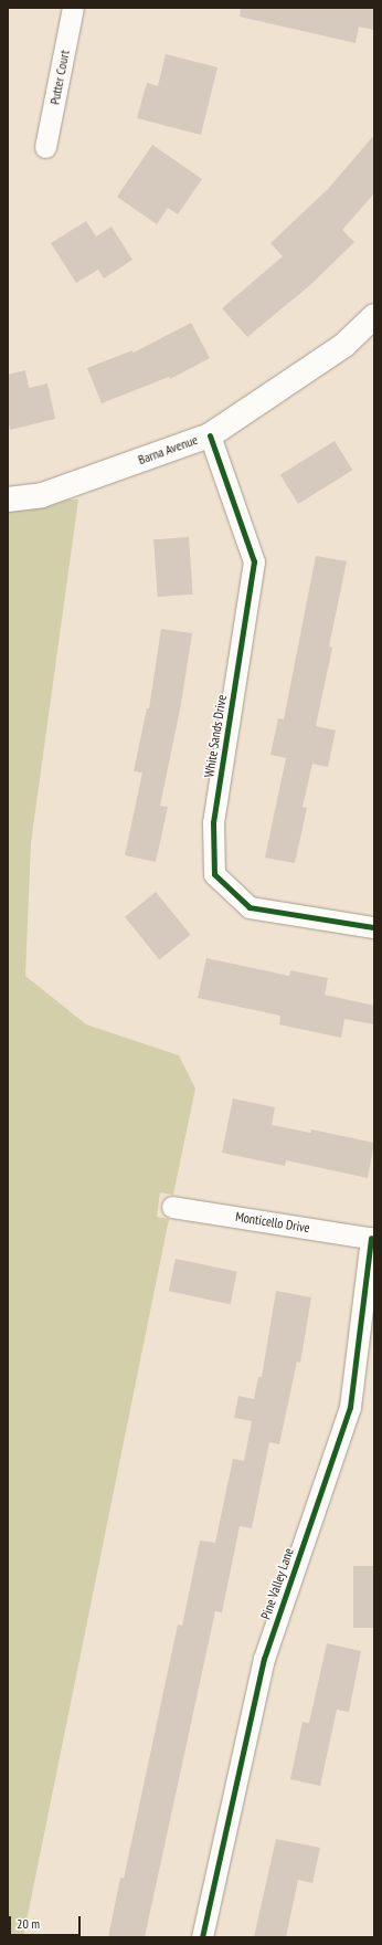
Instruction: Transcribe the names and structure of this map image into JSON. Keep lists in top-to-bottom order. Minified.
{"streets":{"street":["Putter Court","Barna Avenue","White Sands Drive","Monticello Drive","Pine Valley Lane"]},"crossings":[["Barna Avenue","White Sands Drive"],["Monticello Drive","Pine Valley Lane"]],"scale_bar":"20 m"}
